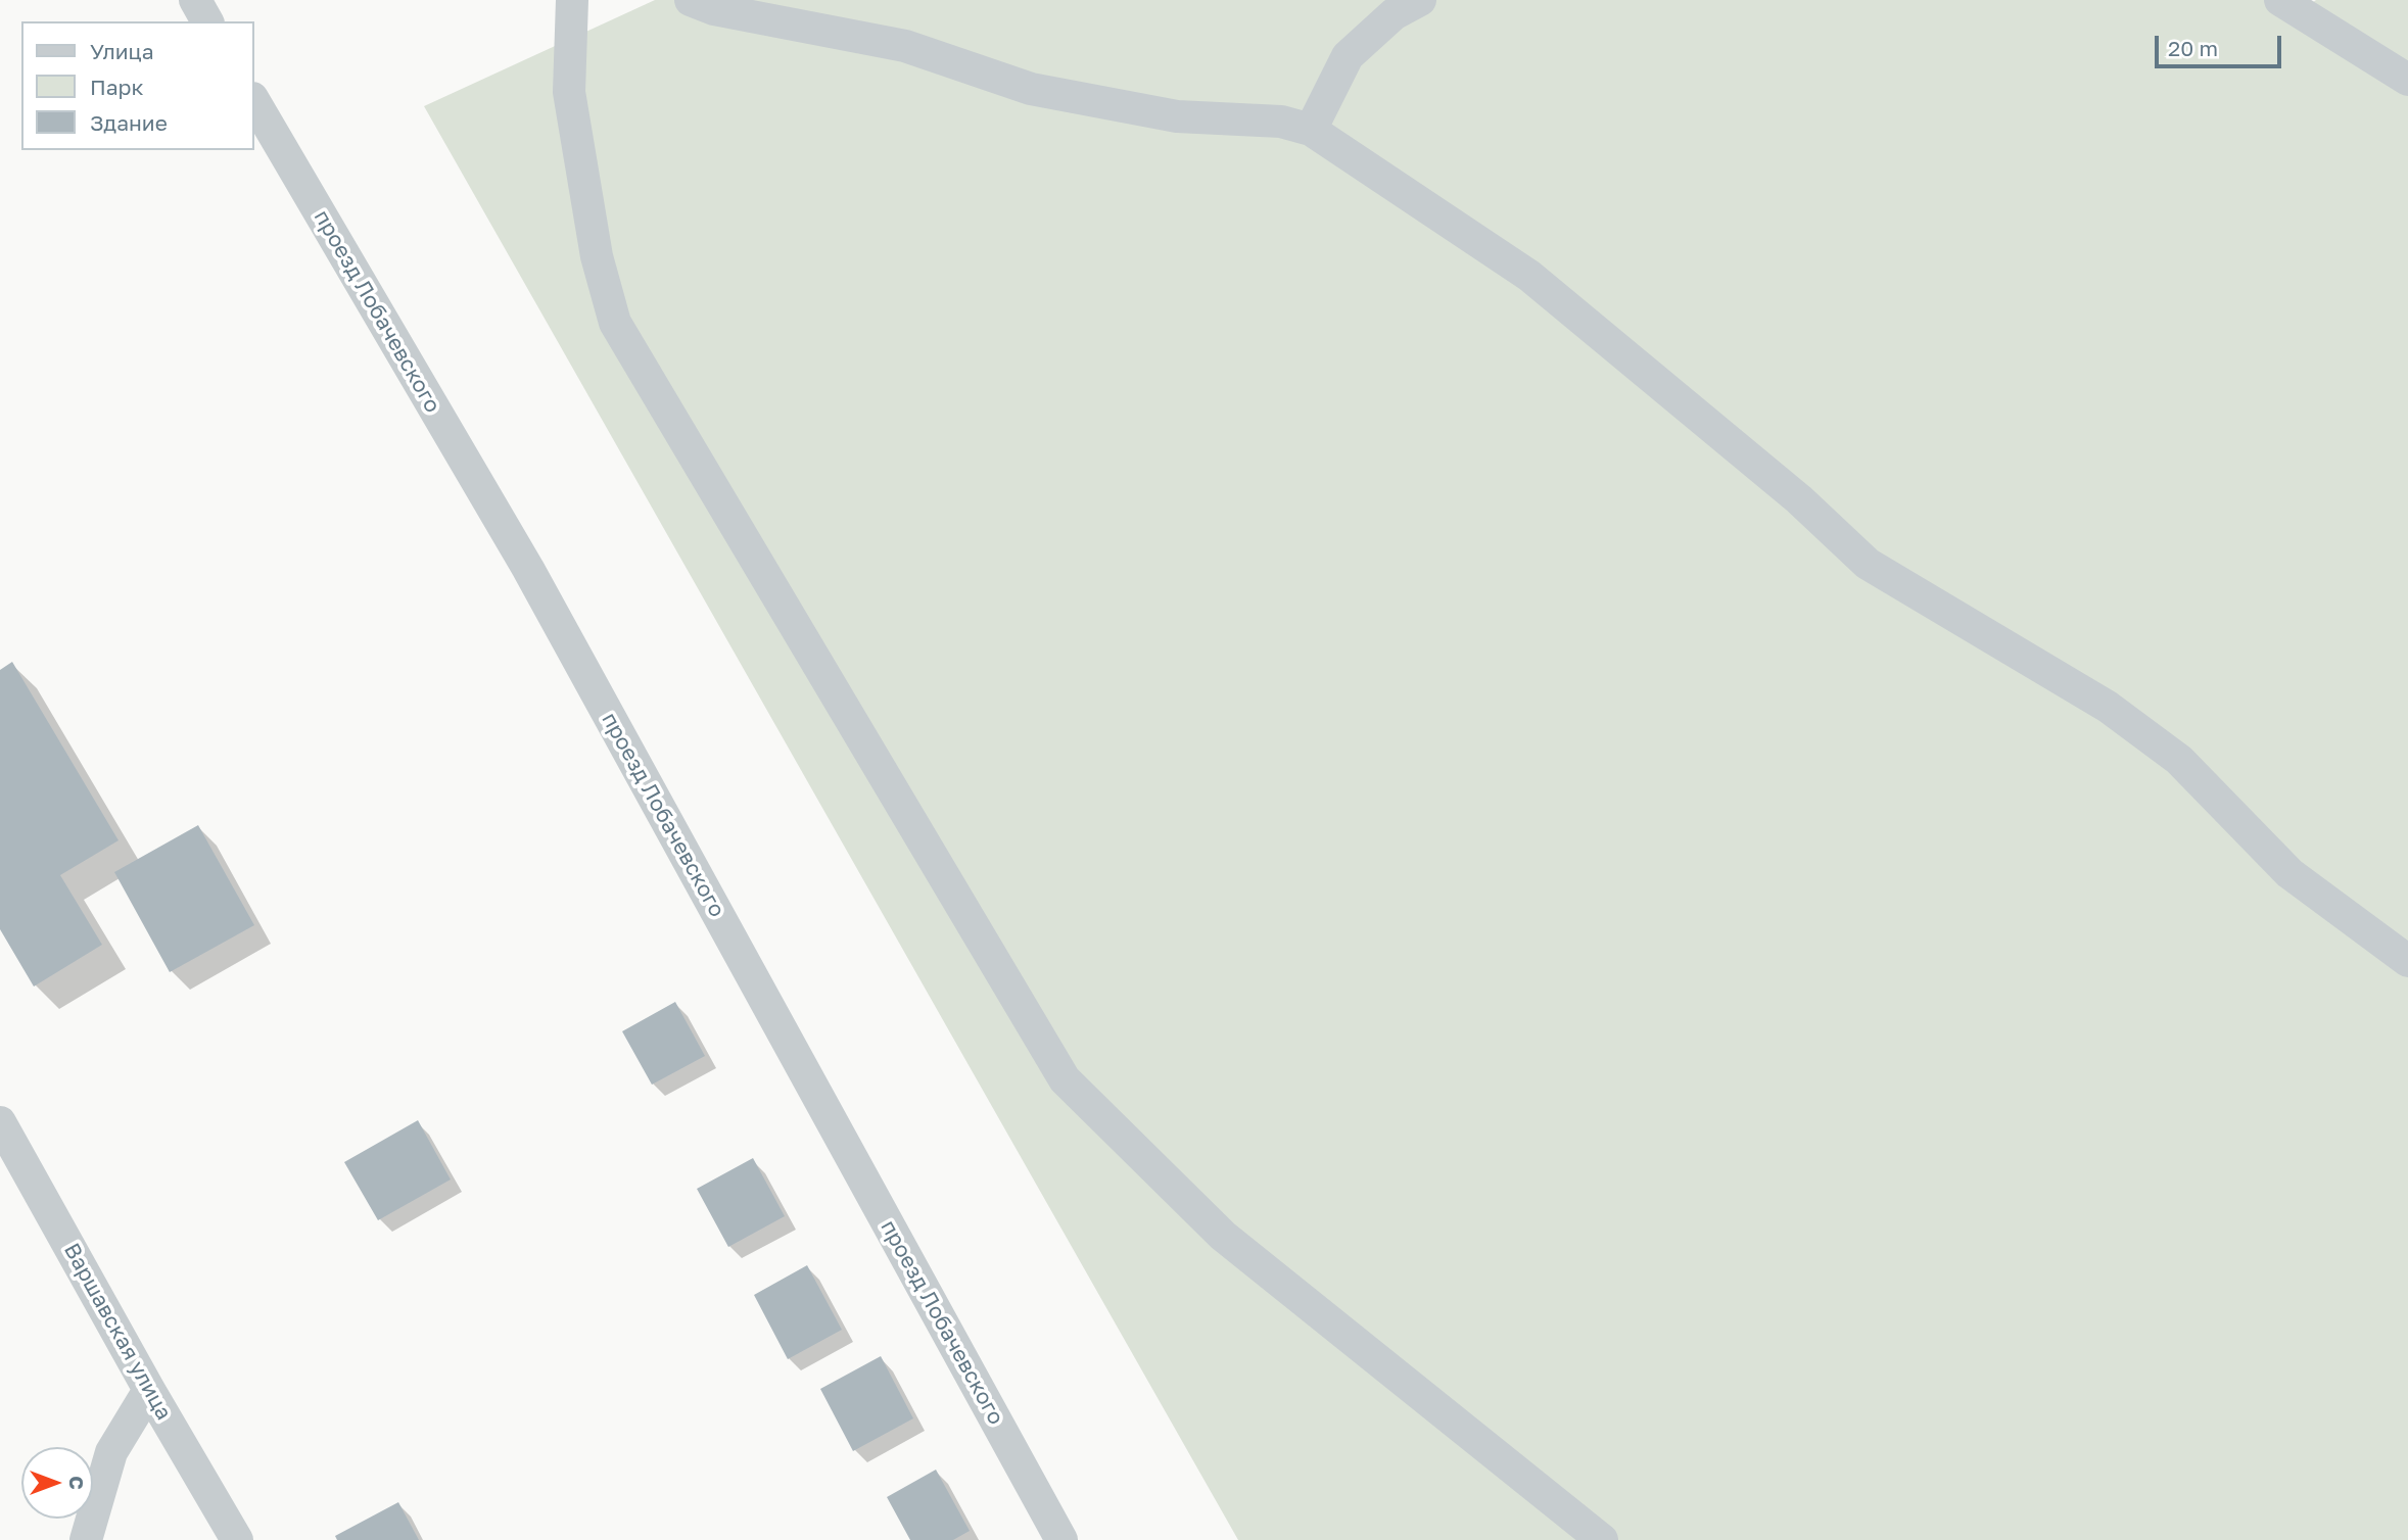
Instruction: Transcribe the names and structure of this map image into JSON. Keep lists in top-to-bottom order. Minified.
{"streets":{"street":["проезд Лобачевского","Варшавская улица"]},"legend":["Улица","Парк","Здание"],"scale_bar":"20 m","north":"right"}
